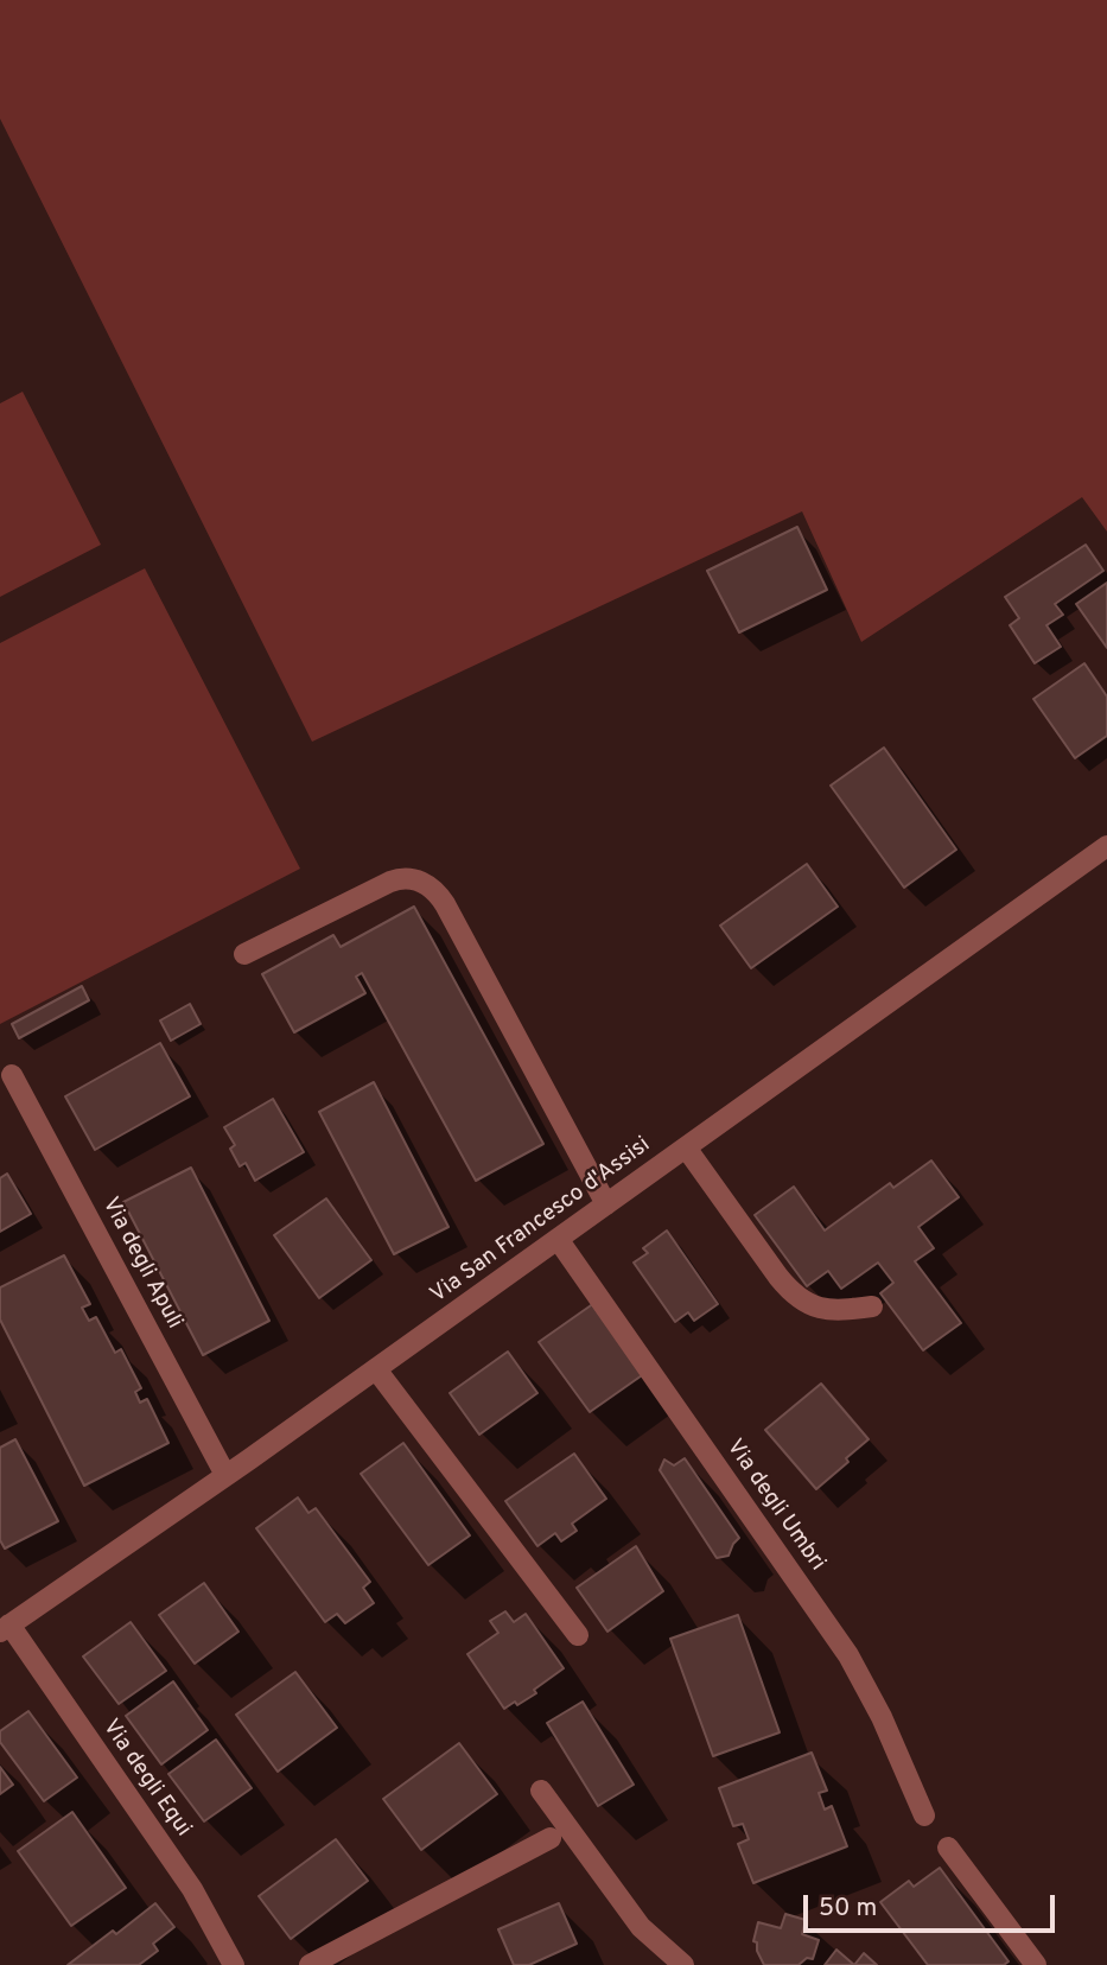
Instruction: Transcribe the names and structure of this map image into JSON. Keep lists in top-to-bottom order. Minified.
{"streets":{"street":["Via San Francesco d'Assisi","Via degli Apuli","Via degli Umbri","Via degli Equi"]},"crossings":[["Via San Francesco d'Assisi","Via degli Apuli"],["Via San Francesco d'Assisi","Via degli Umbri"],["Via San Francesco d'Assisi","Via degli Equi"]],"scale_bar":"50 m"}
